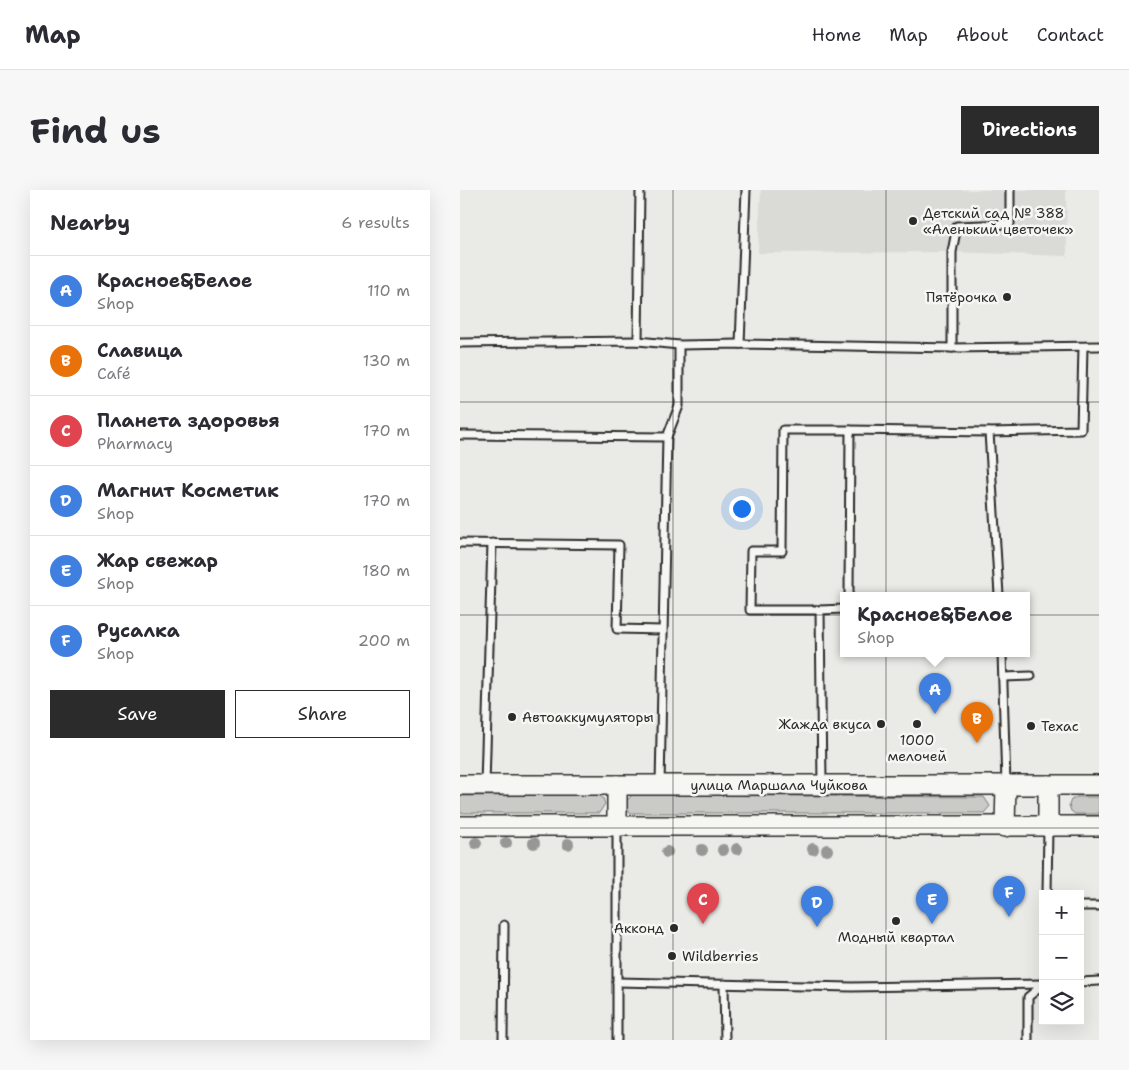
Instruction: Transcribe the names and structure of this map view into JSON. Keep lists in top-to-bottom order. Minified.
{"streets":{"main road":["улица Маршала Чуйкова"]},"places":["Детский сад № 388 «Аленький цветочек»","Пятёрочка","Автоаккумуляторы","Жажда вкуса","1000 мелочей","Техас","Модный квартал","Акконд","Wildberries"],"page":{"header":"Map","nav":["Home","Map","About","Contact"],"buttons":["Directions",["Save","Share"]],"title":"Find us","heading":["Nearby","6 results"],"list":[{"mark":"A","name":"Красное&Белое","note":"Shop","value":"110 m"},{"mark":"B","name":"Славица","note":"Café","value":"130 m"},{"mark":"C","name":"Планета здоровья","note":"Pharmacy","value":"170 m"},{"mark":"D","name":"Магнит Косметик","note":"Shop","value":"170 m"},{"mark":"E","name":"Жар свежар","note":"Shop","value":"180 m"},{"mark":"F","name":"Русалка","note":"Shop","value":"200 m"}],"popup":["Красное&Белое","Shop"],"pins":["A","B","F","C","E","D"],"map_buttons":["+","−"]}}
